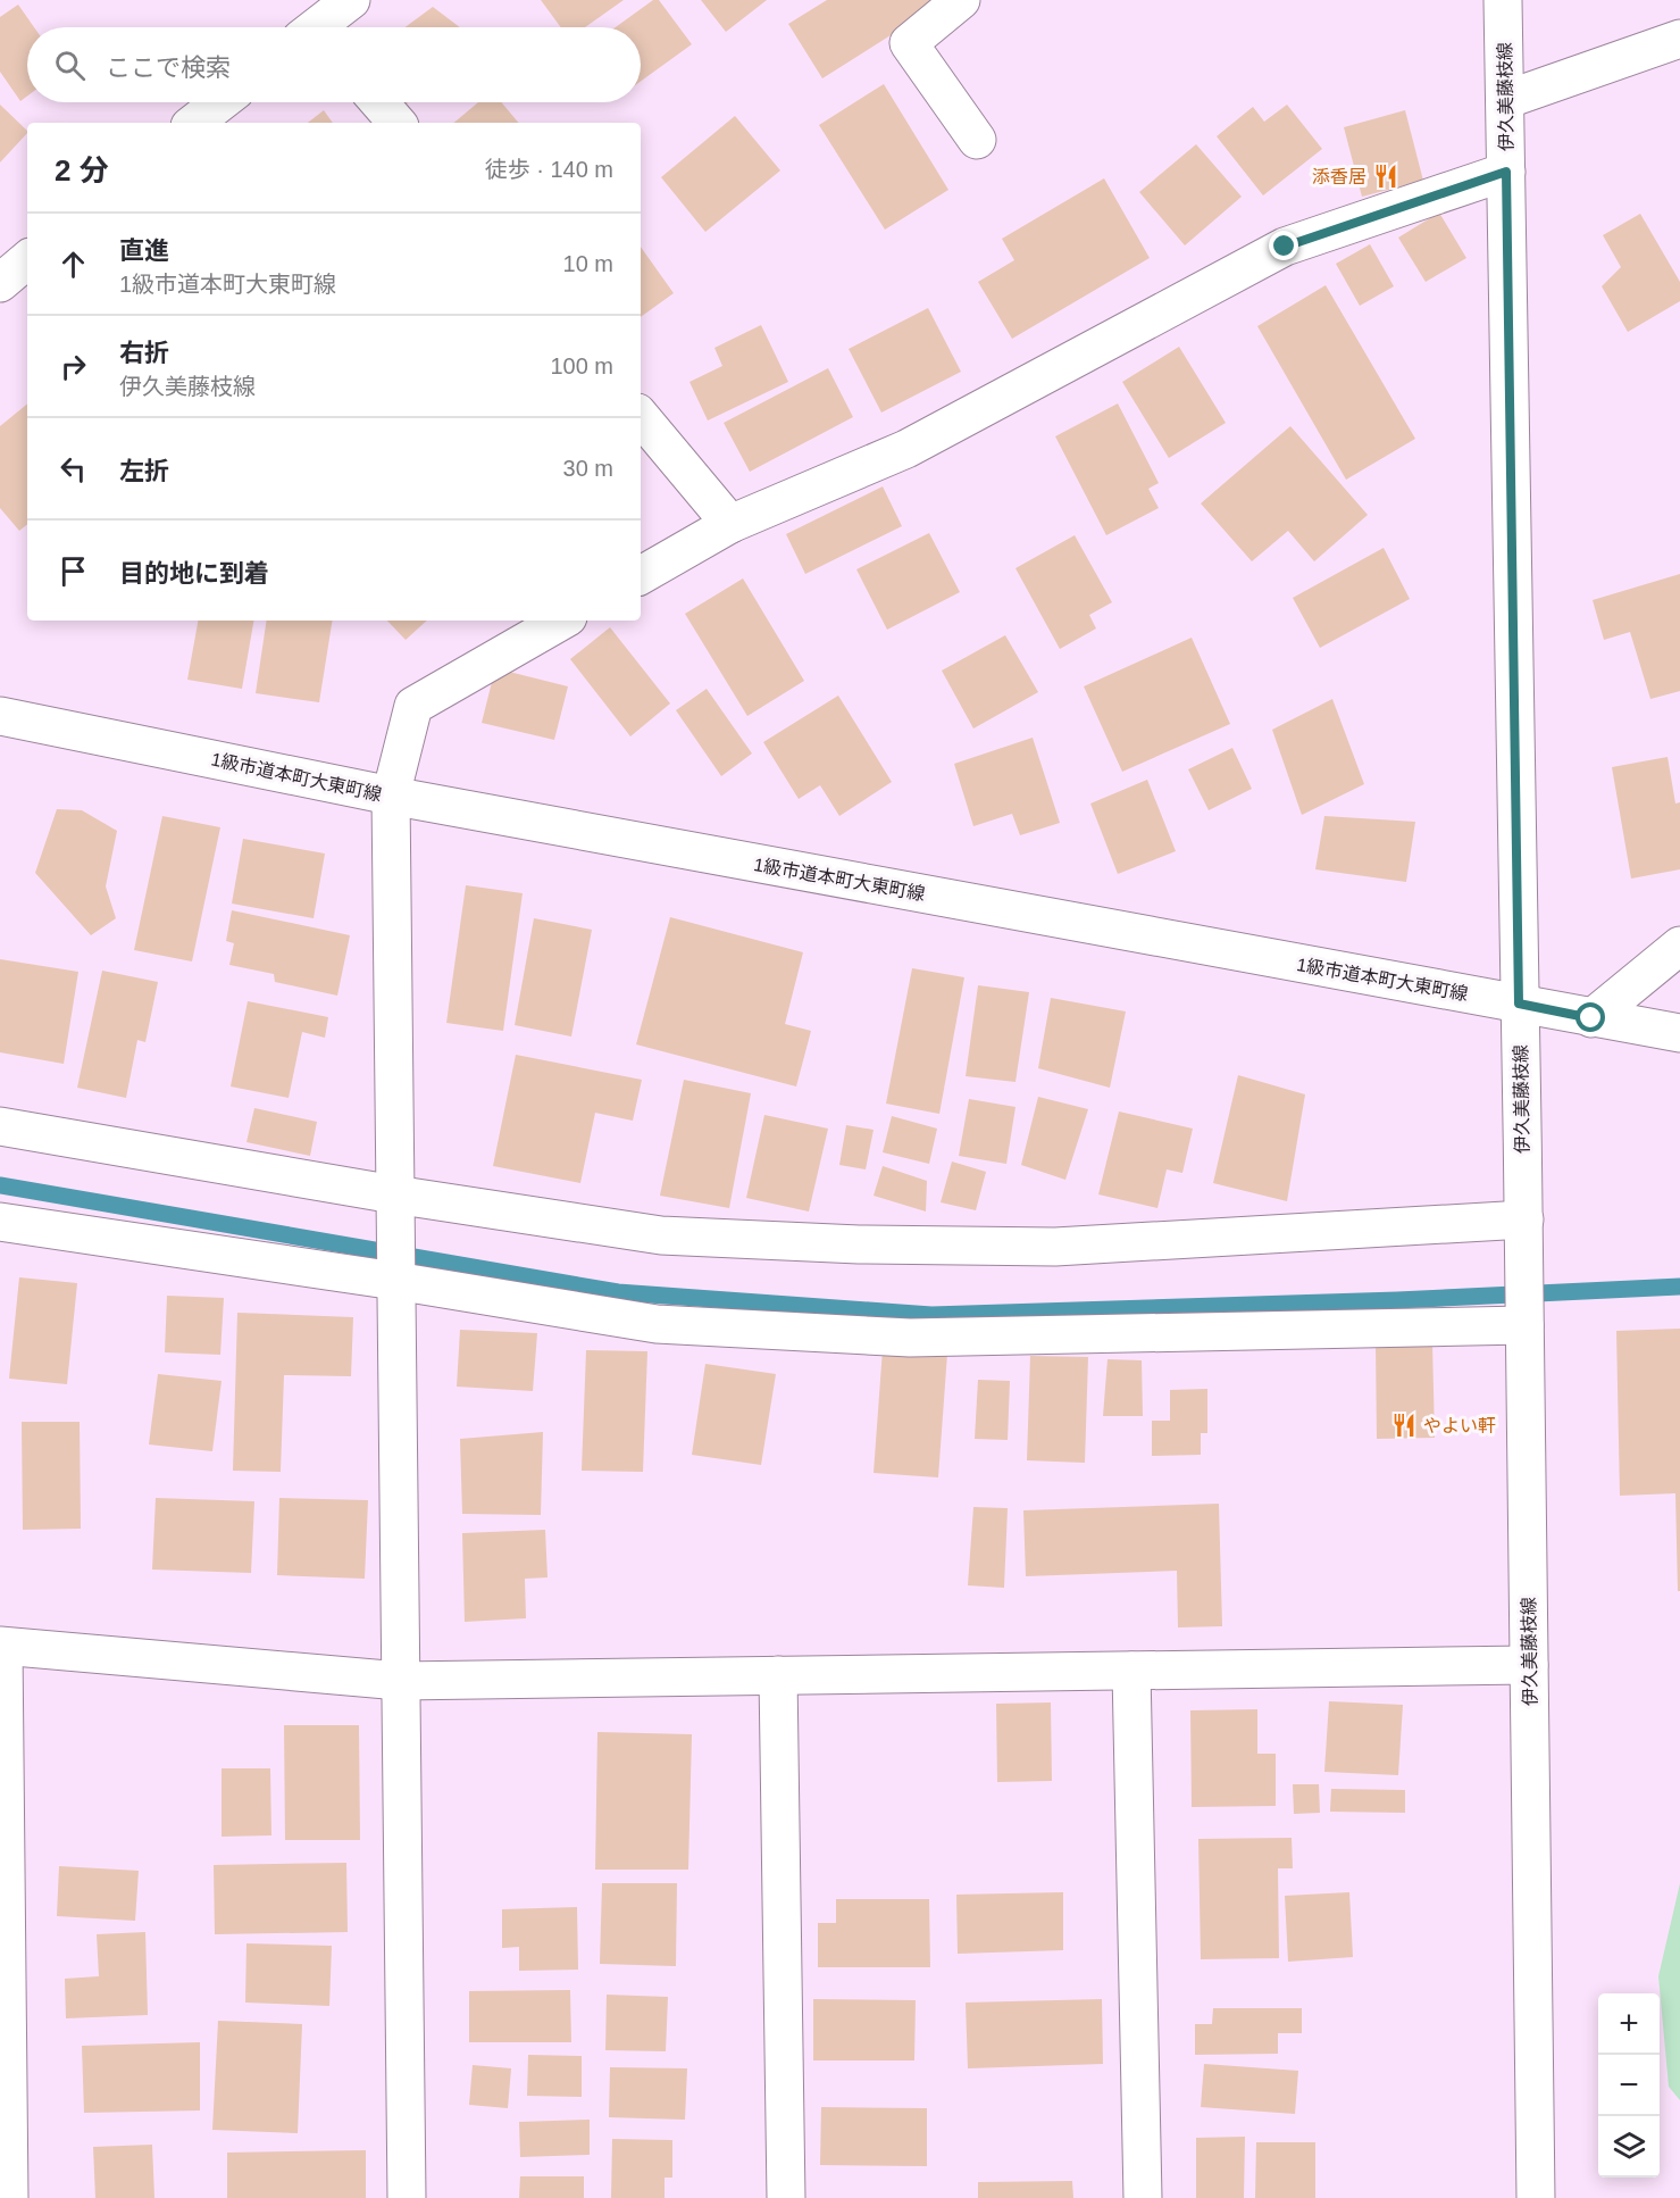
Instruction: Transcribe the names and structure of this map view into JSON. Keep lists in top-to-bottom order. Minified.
{"streets":{"street":["伊久美藤枝線","1級市道本町大東町線"]},"crossings":[["伊久美藤枝線","1級市道本町大東町線"]],"places":{"restaurant":["添香居","やよい軒"]},"page":{"search":"ここで検索","heading":["2 分","徒歩 · 140 m"],"list":[["直進","1級市道本町大東町線","10 m"],["右折","伊久美藤枝線","100 m"],["左折","30 m"],"目的地に到着"],"map_buttons":["+","−"]}}
